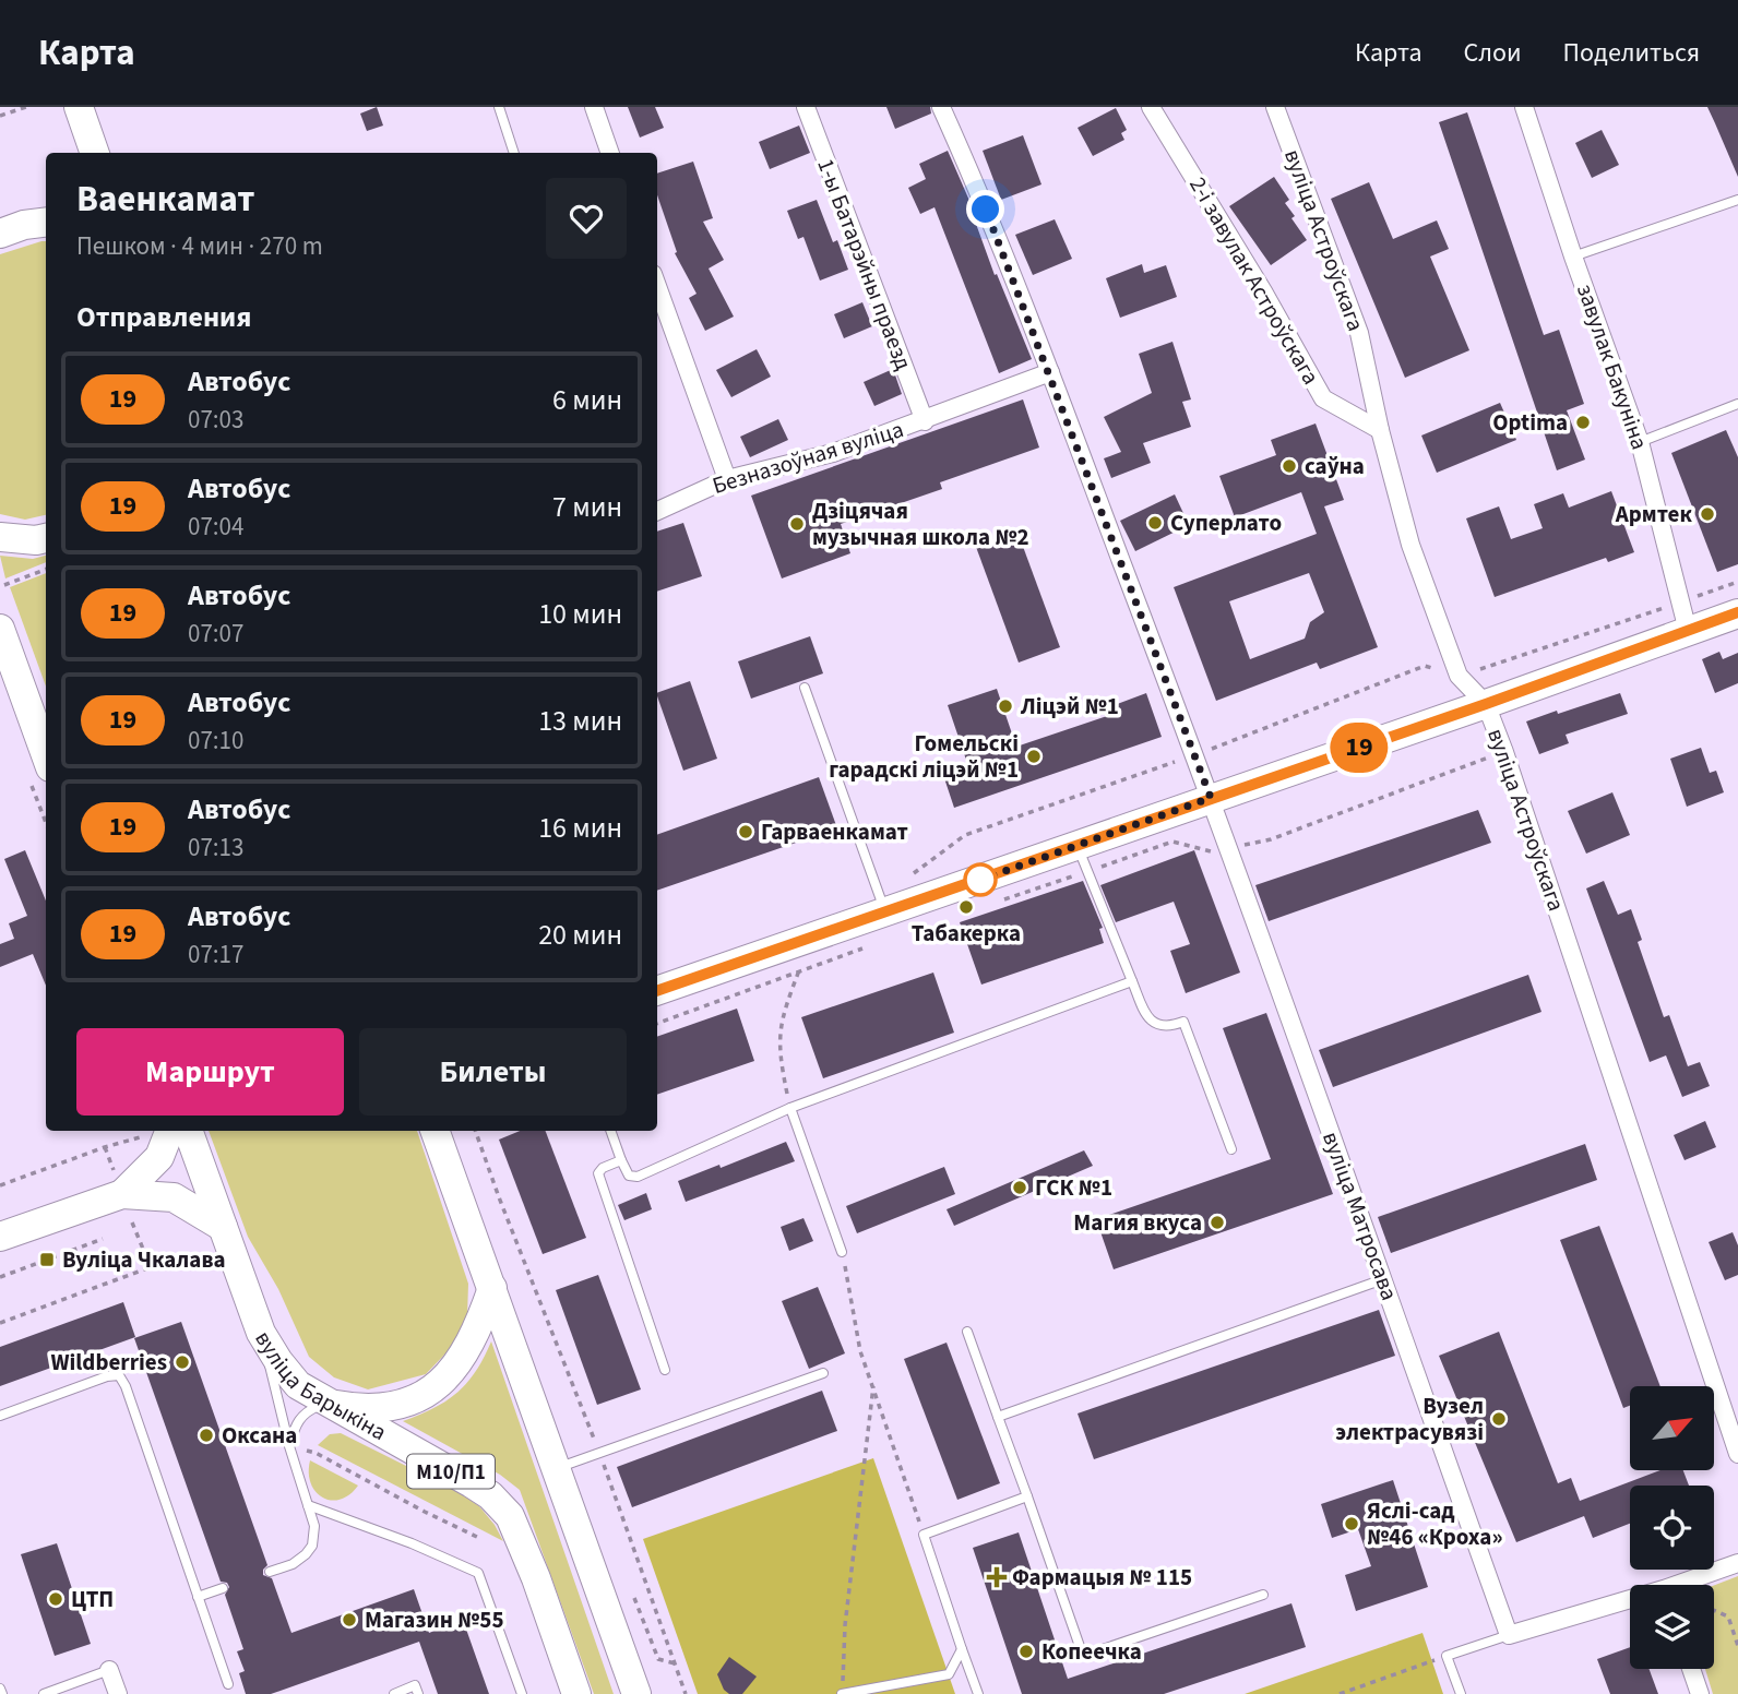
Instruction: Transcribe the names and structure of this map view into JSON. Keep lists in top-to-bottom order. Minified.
{"streets":{"main road":["вуліца Барыкіна","М10/П1"],"street":["вуліца Астроўскага","1-ы Батарэйны праезд","2-і завулак Астроўскага","завулак Бакуніна","Безназоўная вуліца","вуліца Матросава"]},"crossings":[["вуліца Астроўскага","2-і завулак Астроўскага"],["1-ы Батарэйны праезд","Безназоўная вуліца"],["Безназоўная вуліца","вуліца Матросава"],["вуліца Барыкіна","М10/П1"]],"places":{"other":["Optima","саўна","Армтек","Суперлато","Дзіцячая музычная школа №2","Ліцэй №1","Гомельскі гарадскі ліцэй №1","Гарваенкамат","Табакерка","ГСК №1","Магия вкуса","Wildberries","Вузел электрасувязі","Оксана","Яслі-сад №46 «Кроха»","ЦТП","Магазин №55","Копеечка"],"transit":["Вуліца Чкалава"],"health":["Фармацыя № 115"]},"lines":["bus line 19"],"north":"top right","page":{"header":"Карта","nav":["Карта","Слои","Поделиться"],"on_map":"19","heading":[["Ваенкамат","Пешком · 4 мин · 270 m"],"Отправления"],"list":[{"mark":"19","name":"Автобус","note":"07:03","value":"6 мин"},{"mark":"19","name":"Автобус","note":"07:04","value":"7 мин"},{"mark":"19","name":"Автобус","note":"07:07","value":"10 мин"},{"mark":"19","name":"Автобус","note":"07:10","value":"13 мин"},{"mark":"19","name":"Автобус","note":"07:13","value":"16 мин"},{"mark":"19","name":"Автобус","note":"07:17","value":"20 мин"}],"buttons":["Маршрут","Билеты"]}}
